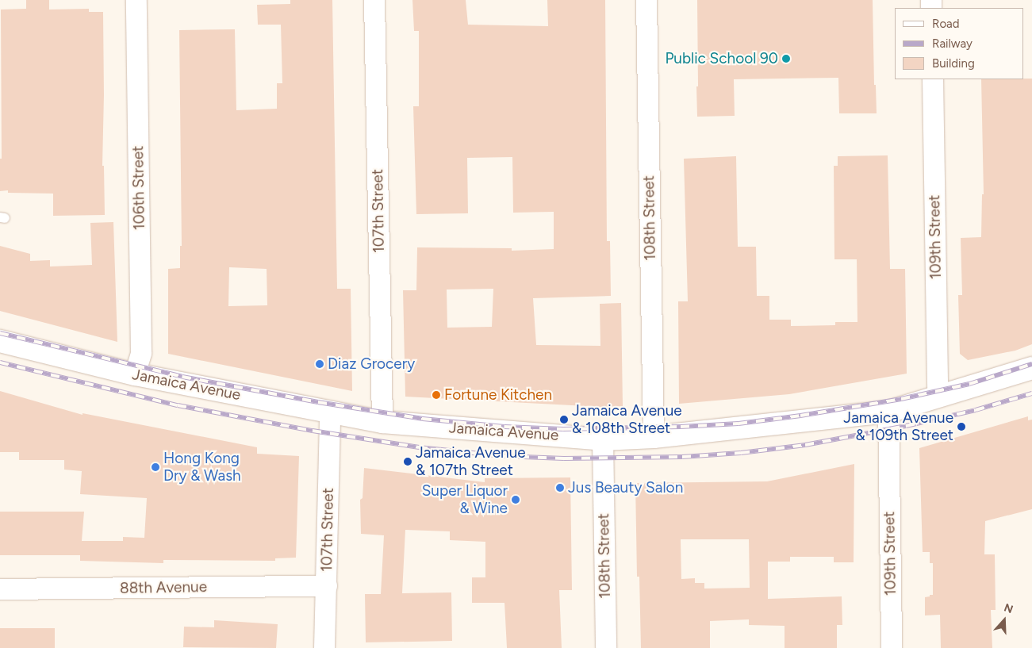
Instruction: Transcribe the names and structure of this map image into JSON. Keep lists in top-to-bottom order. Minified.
{"streets":{"main road":["Jamaica Avenue"],"street":["106th Street","107th Street","108th Street","109th Street","88th Avenue"]},"crossings":[["106th Street","Jamaica Avenue"],["107th Street","Jamaica Avenue"],["107th Street","88th Avenue"],["108th Street","Jamaica Avenue"],["109th Street","Jamaica Avenue"]],"places":["Public School 90","Diaz Grocery","Fortune Kitchen","Jamaica Avenue & 108th Street","Jamaica Avenue & 109th Street","Jamaica Avenue & 107th Street","Hong Kong Dry & Wash","Jus Beauty Salon","Super Liquor & Wine"],"legend":["Road","Railway","Building"],"north":"top"}
